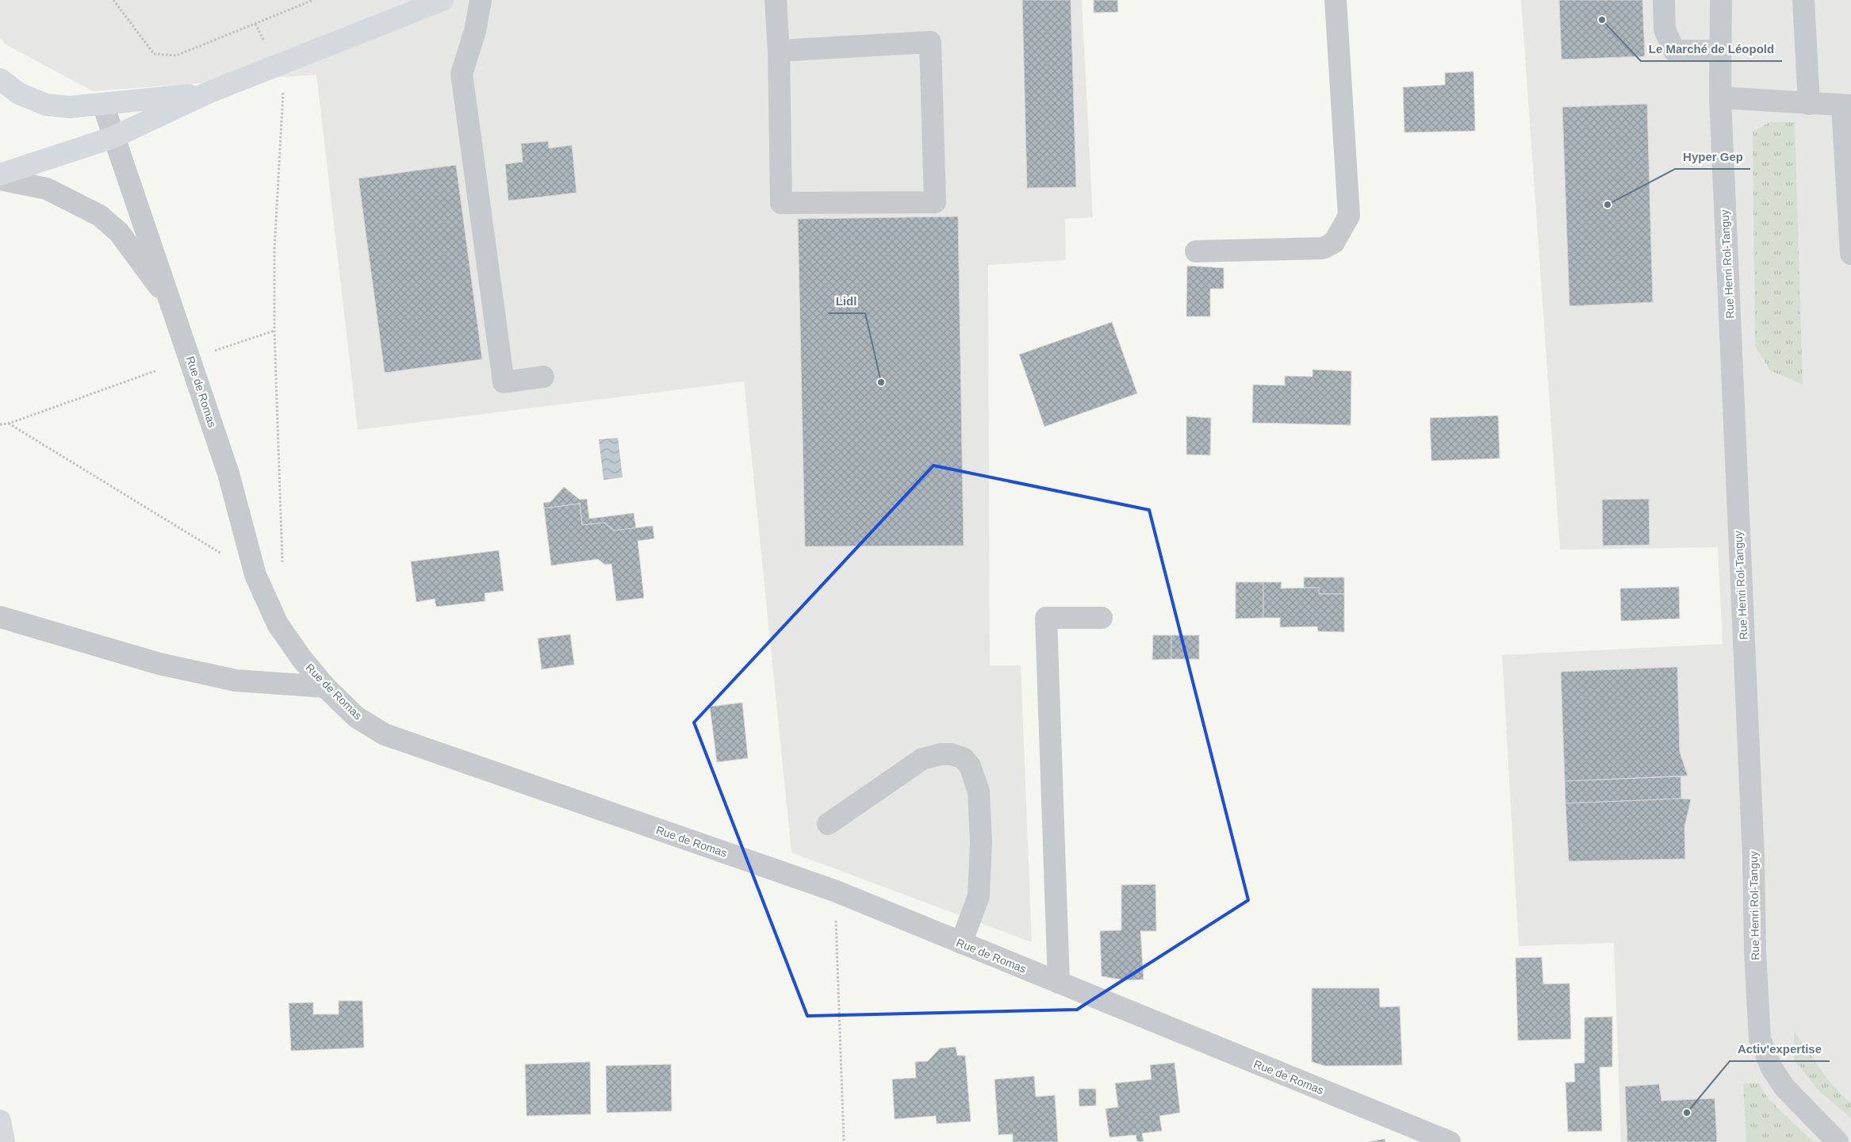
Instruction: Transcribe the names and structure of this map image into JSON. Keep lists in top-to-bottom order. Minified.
{"streets":{"street":["Rue Henri Rol-Tanguy","Rue de Romas"]},"places":["Le Marché de Léopold","Hyper Gep","Lidl","Activ'expertise"]}
